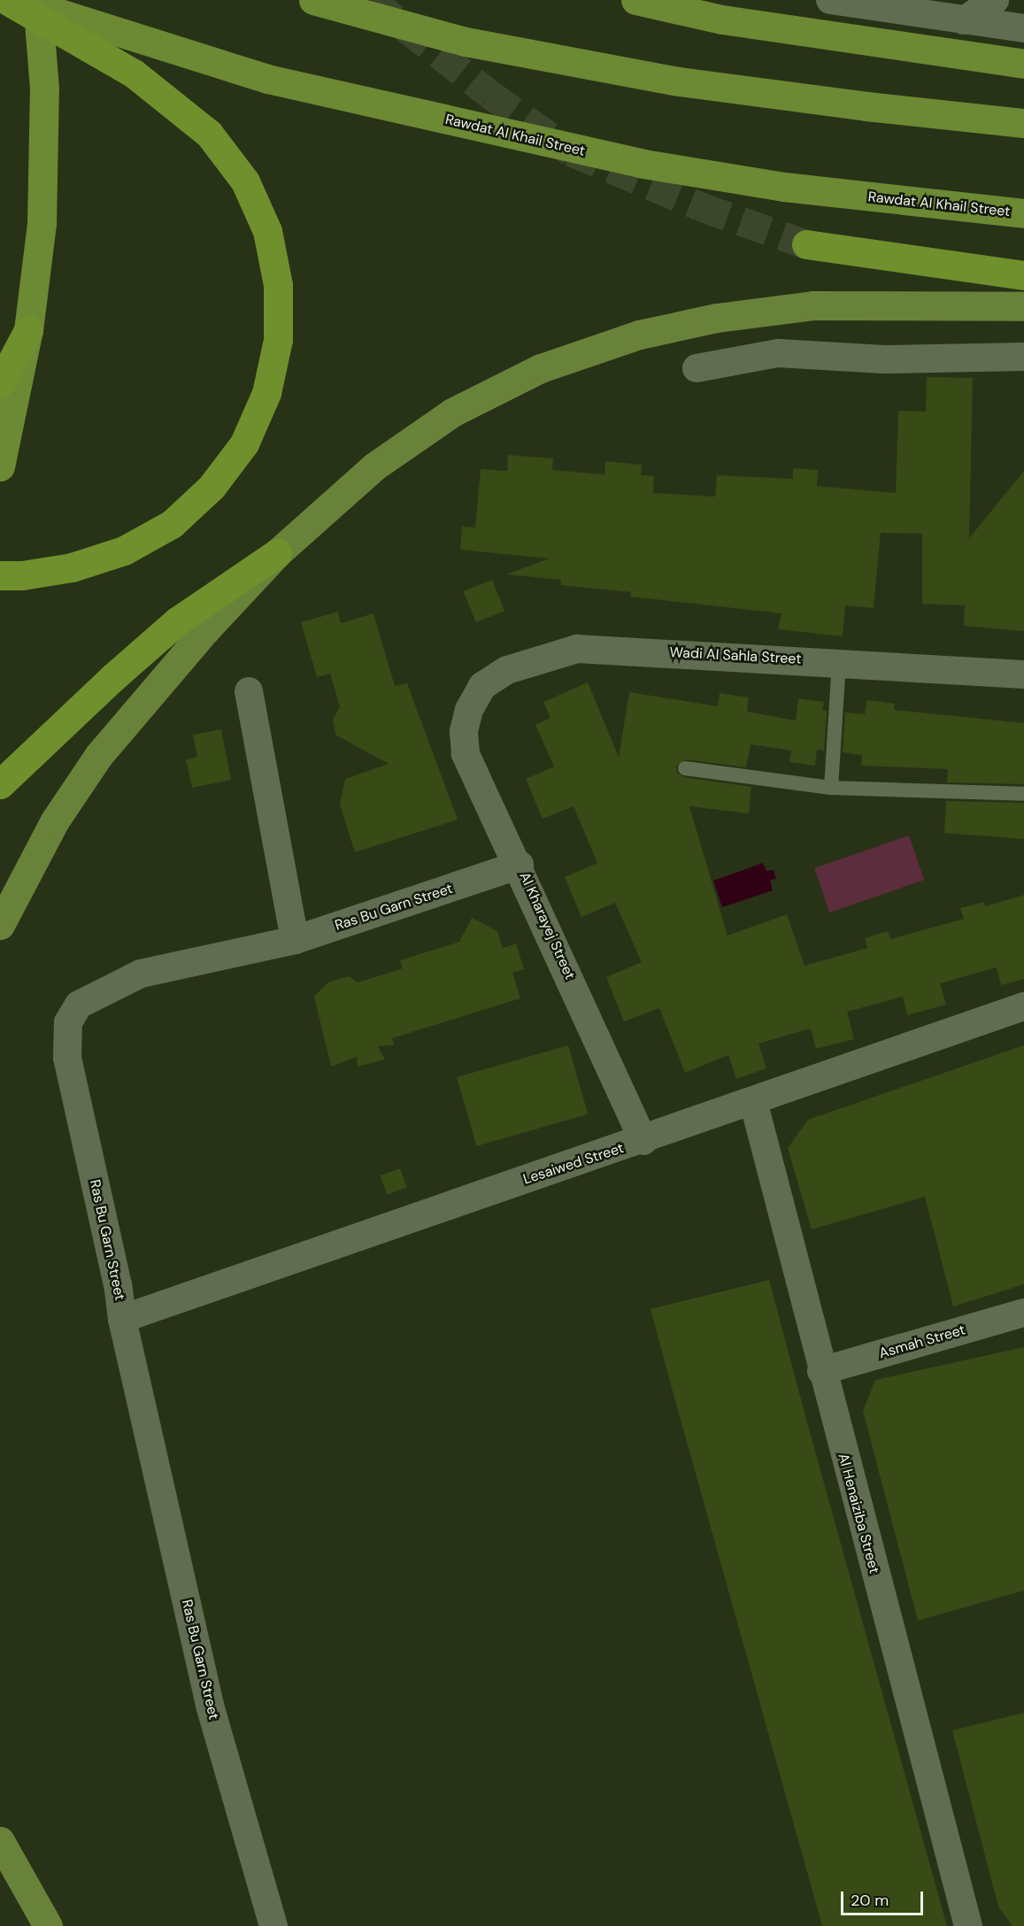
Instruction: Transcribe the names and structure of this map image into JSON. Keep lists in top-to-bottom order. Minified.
{"streets":{"highway":["Rawdat Al Khail Street"],"street":["Wadi Al Sahla Street","Ras Bu Garn Street","Al Kharayej Street","Lesaiwed Street","Asmah Street","Al Henaiziba Street"]},"crossings":[["Wadi Al Sahla Street","Ras Bu Garn Street"],["Wadi Al Sahla Street","Al Kharayej Street"],["Ras Bu Garn Street","Al Kharayej Street"],["Ras Bu Garn Street","Lesaiwed Street"],["Al Kharayej Street","Lesaiwed Street"],["Lesaiwed Street","Al Henaiziba Street"],["Asmah Street","Al Henaiziba Street"]],"scale_bar":"20 m"}
